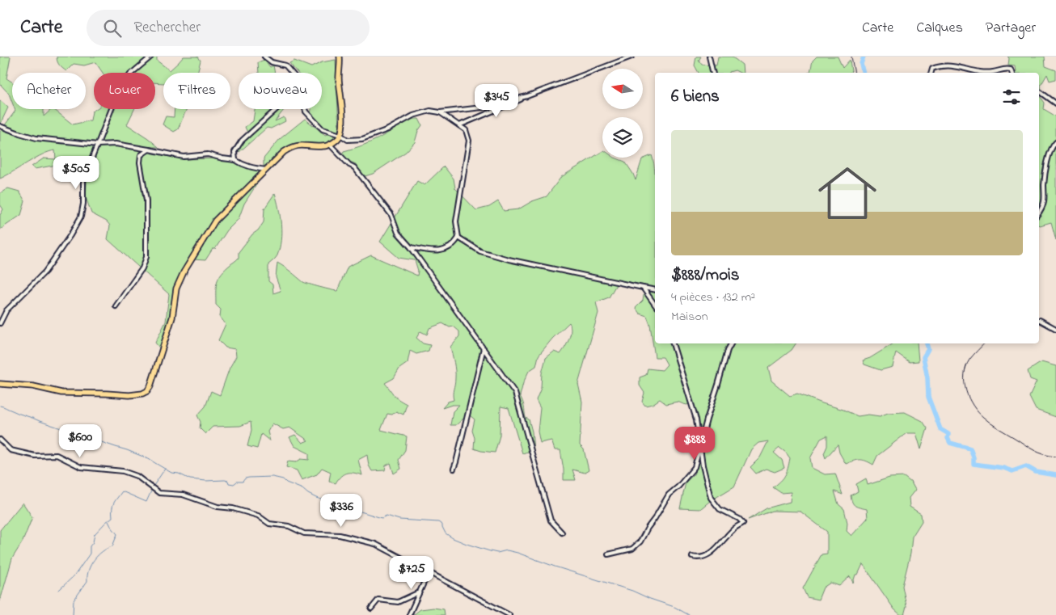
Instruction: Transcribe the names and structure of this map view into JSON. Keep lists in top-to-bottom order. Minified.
{"north":"left","page":{"header":"Carte","search":"Rechercher","nav":["Carte","Calques","Partager"],"chip":["Acheter","Louer","Filtres","Nouveau"],"heading":"6 biens","price":["$345","$505","$600","$888","$336","$725"],"list":[{"name":"$888/mois","note":"4 pièces · 132 m² · Maison"}]}}
